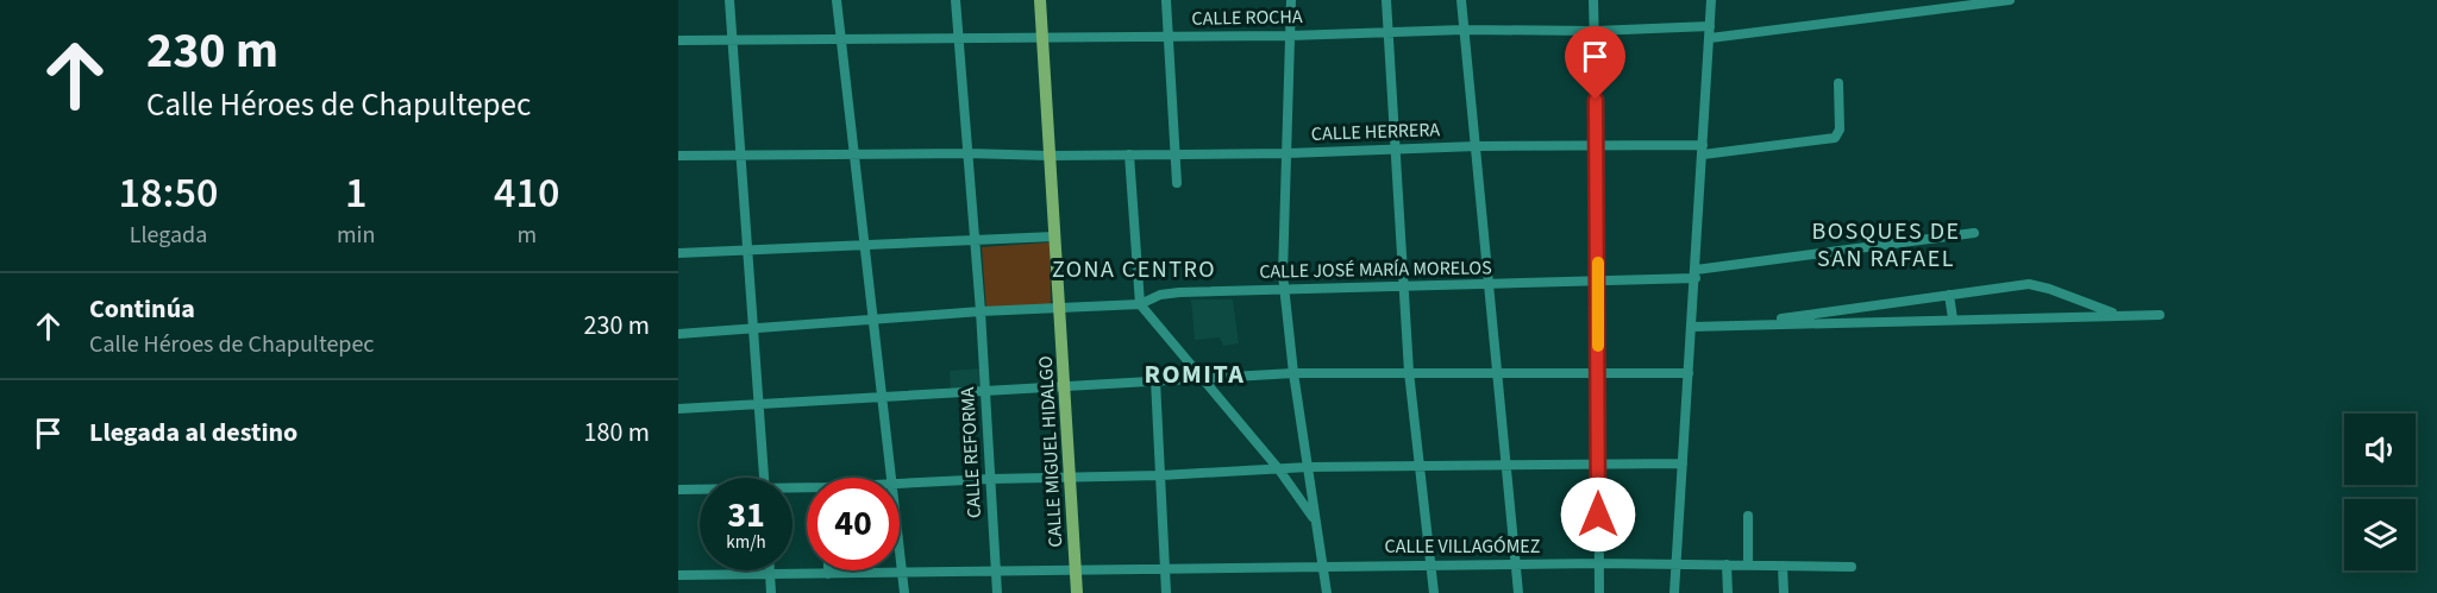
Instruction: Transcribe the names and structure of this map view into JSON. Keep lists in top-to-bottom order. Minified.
{"streets":{"main road":["CALLE MIGUEL HIDALGO"],"street":["CALLE ROCHA","CALLE HERRERA","CALLE JOSÉ MARÍA MORELOS","CALLE REFORMA","CALLE VILLAGÓMEZ"]},"crossings":[["CALLE ROCHA","CALLE MIGUEL HIDALGO"],["CALLE ROCHA","CALLE REFORMA"],["CALLE HERRERA","CALLE MIGUEL HIDALGO"],["CALLE HERRERA","CALLE REFORMA"],["CALLE JOSÉ MARÍA MORELOS","CALLE MIGUEL HIDALGO"],["CALLE JOSÉ MARÍA MORELOS","CALLE REFORMA"],["CALLE MIGUEL HIDALGO","CALLE VILLAGÓMEZ"],["CALLE REFORMA","CALLE VILLAGÓMEZ"]],"districts":["BOSQUES DE SAN RAFAEL","ZONA CENTRO","ROMITA"],"page":{"turn":["230 m","Calle Héroes de Chapultepec"],"eta":["18:50","Llegada","1","min","410","m"],"list":[{"name":"Continúa","note":"Calle Héroes de Chapultepec","value":"230 m"},{"name":"Llegada al destino","value":"180 m"}],"speed":"31 km/h","limit":"40"}}
